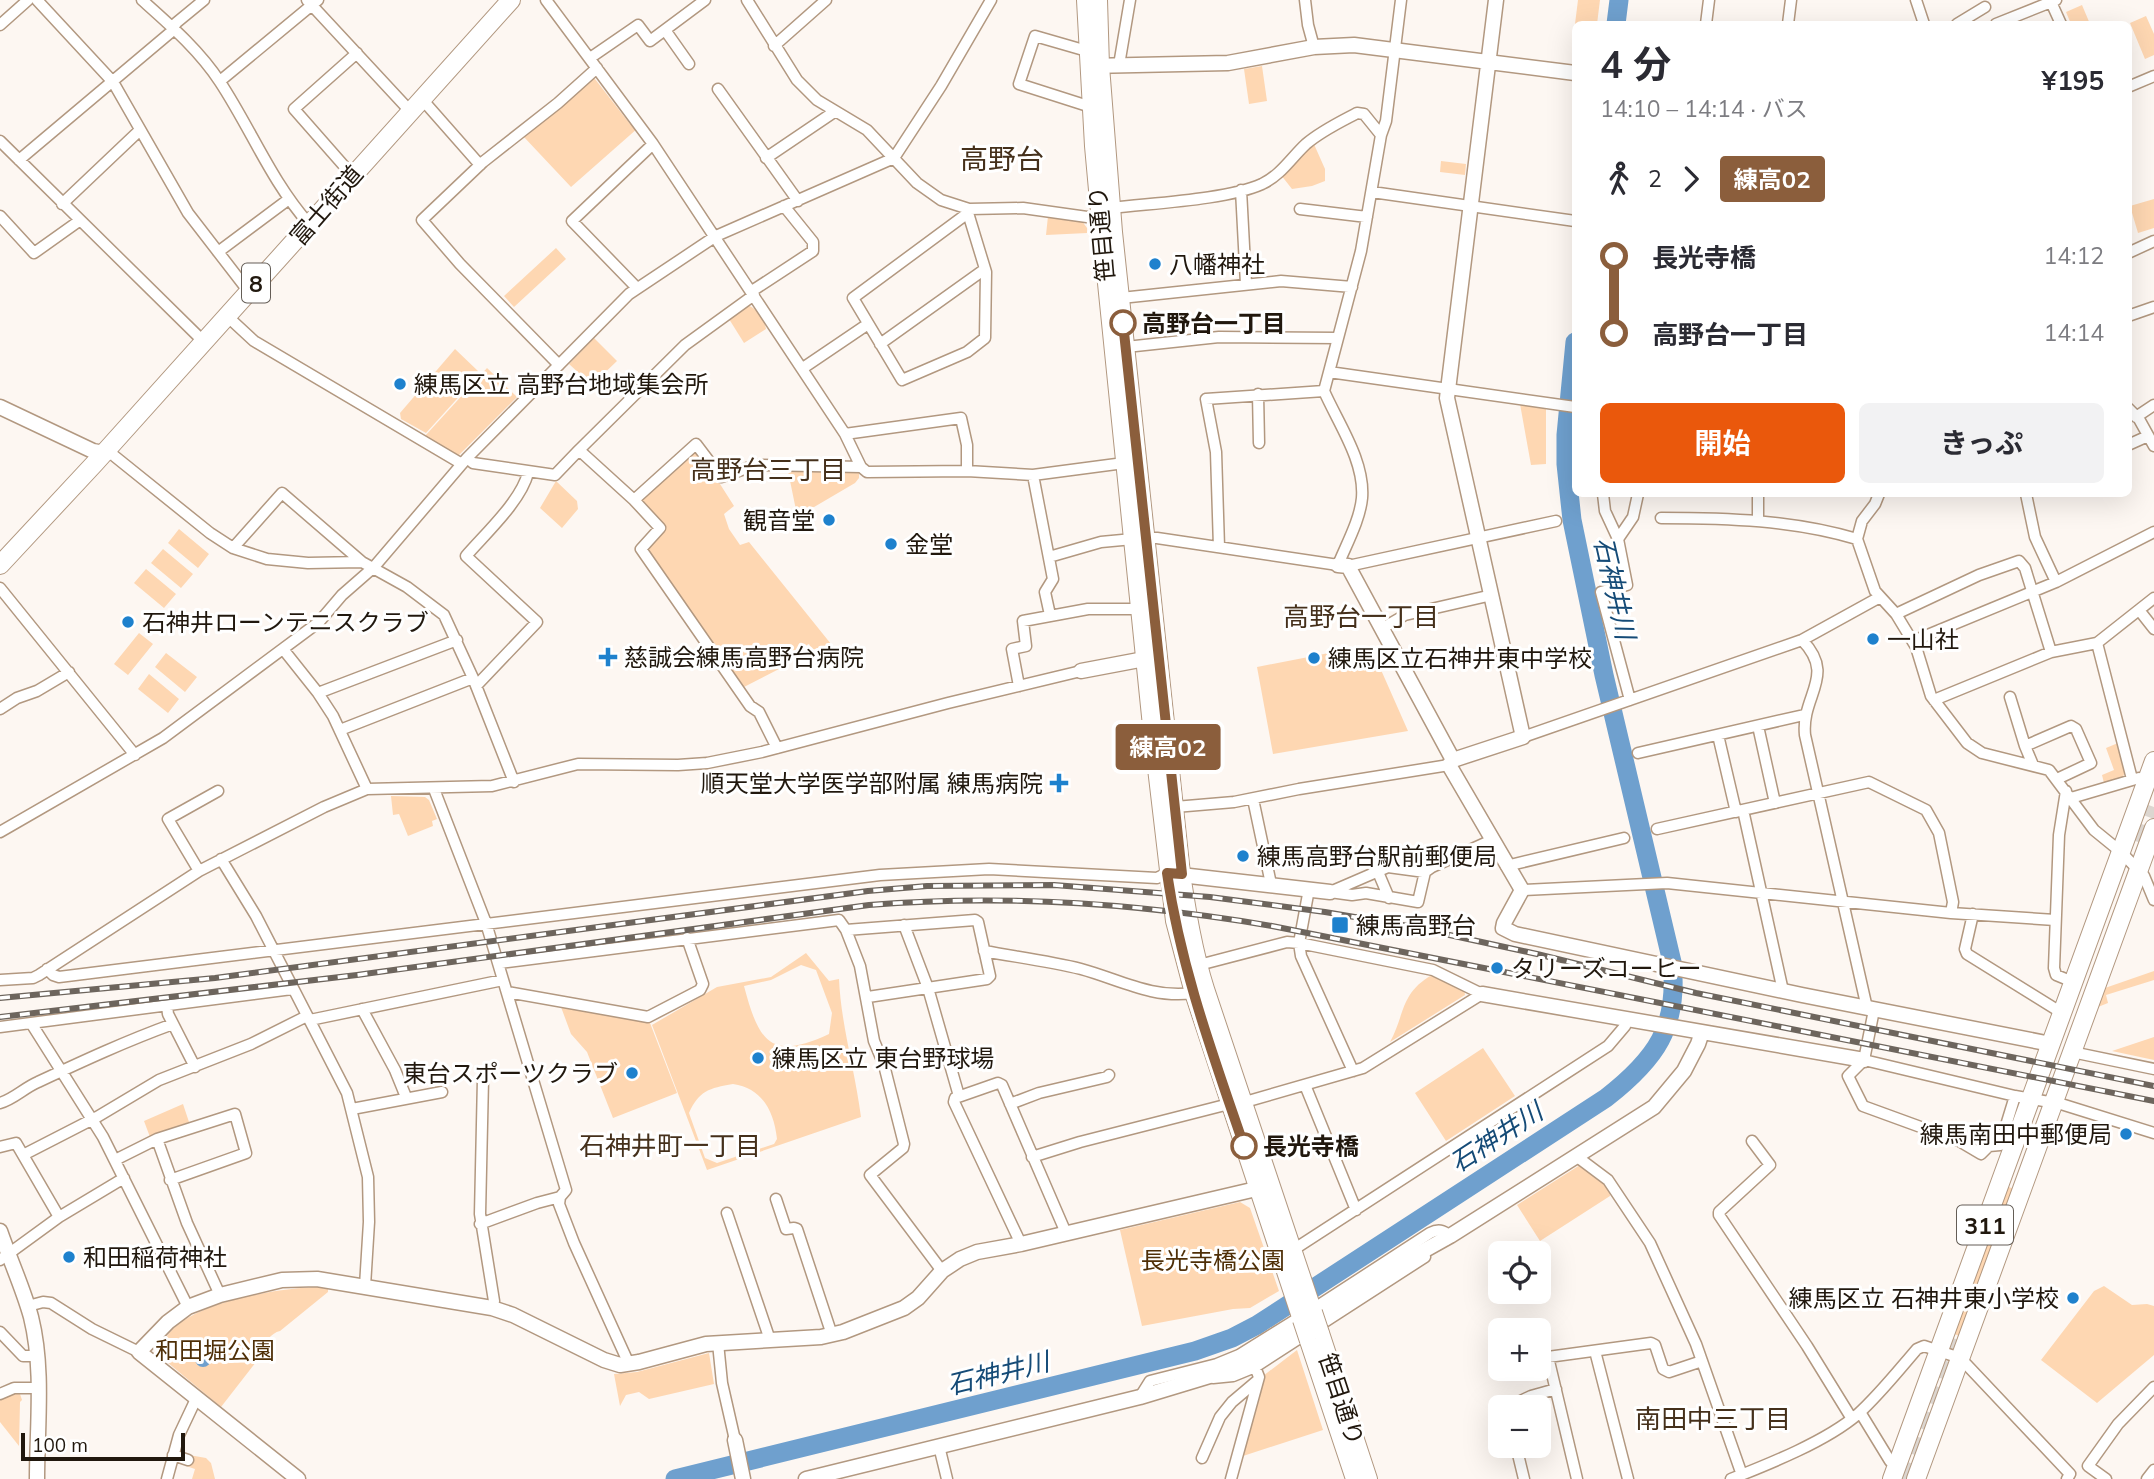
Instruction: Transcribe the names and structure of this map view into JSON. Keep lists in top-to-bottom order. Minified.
{"streets":{"main road":["富士街道","笹目通り","8","311"]},"districts":["高野台","高野台三丁目","高野台一丁目","石神井町一丁目","南田中三丁目"],"water":["石神井川"],"parks":["長光寺橋公園","和田堀公園"],"places":{"other":["八幡神社","高野台一丁目","練馬区立 高野台地域集会所","観音堂","金堂","石神井ローンテニスクラブ","一山社","練馬区立石神井東中学校","練馬高野台駅前郵便局","タリーズコーヒー","練馬区立 東台野球場","東台スポーツクラブ","練馬南田中郵便局","長光寺橋","和田稲荷神社","練馬区立 石神井東小学校"],"health":["慈誠会練馬高野台病院","順天堂大学医学部附属 練馬病院"],"transit":["練馬高野台"]},"lines":["bus line 練高02"],"scale_bar":"100 m","page":{"on_map":"練高02","heading":["4 分","14:10 – 14:14 · バス","¥195"],"legs":["2","練高02"],"list":[{"name":"長光寺橋","value":"14:12"},{"name":"高野台一丁目","value":"14:14"}],"buttons":["開始","きっぷ"],"map_buttons":["+","−"],"scale":"100 m"}}
